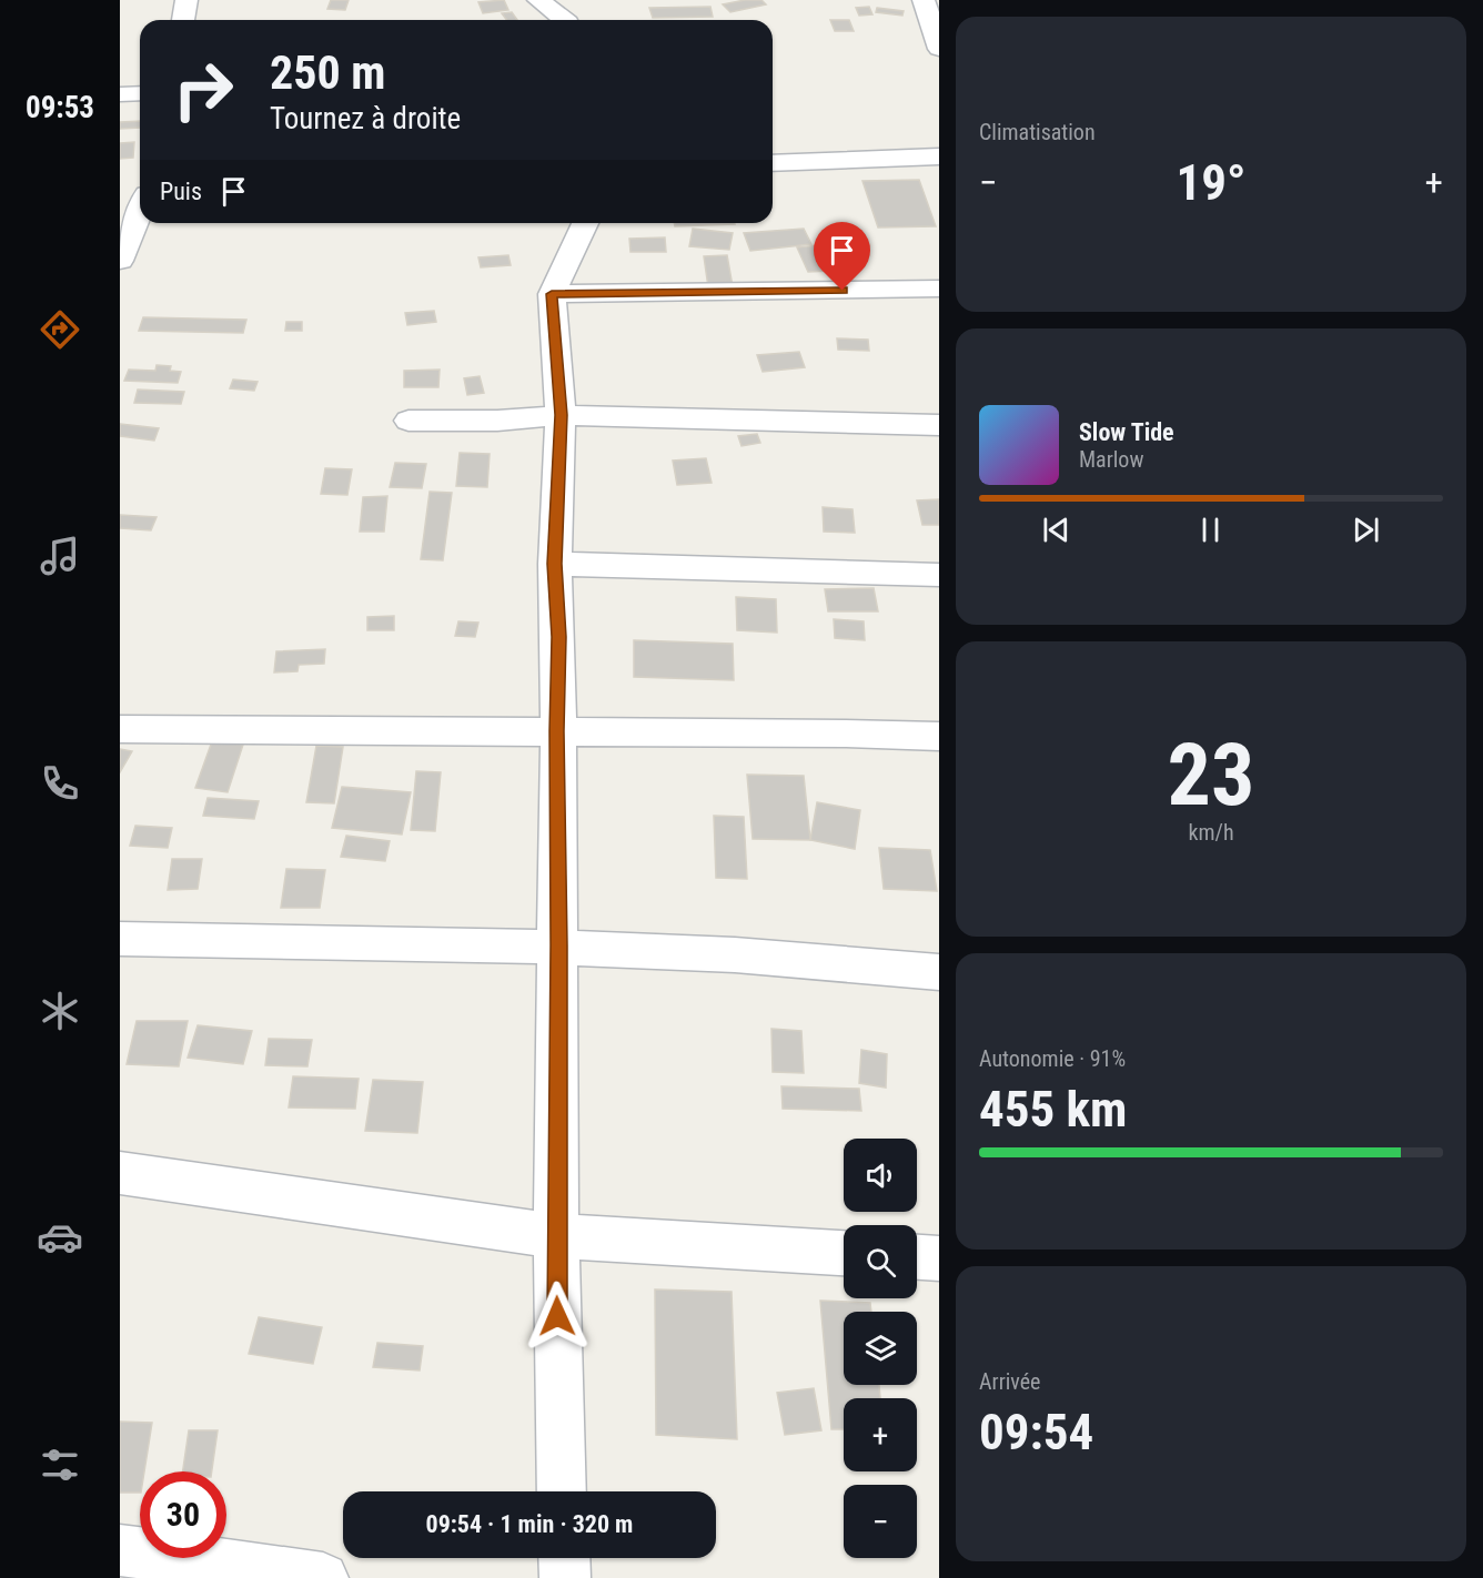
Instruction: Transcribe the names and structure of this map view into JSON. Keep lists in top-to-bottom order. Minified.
{"page":{"tabs":"09:53","tile":["Climatisation",["23","km/h"],["Autonomie · 91%","455 km"],["Arrivée","09:54"]],"turn":["250 m","Tournez à droite"],"heat":["−","19°","+"],"then":"Puis","song":["Slow Tide","Marlow"],"map_buttons":["+","−"],"limit":"30","trip":"09:54 · 1 min · 320 m"}}
